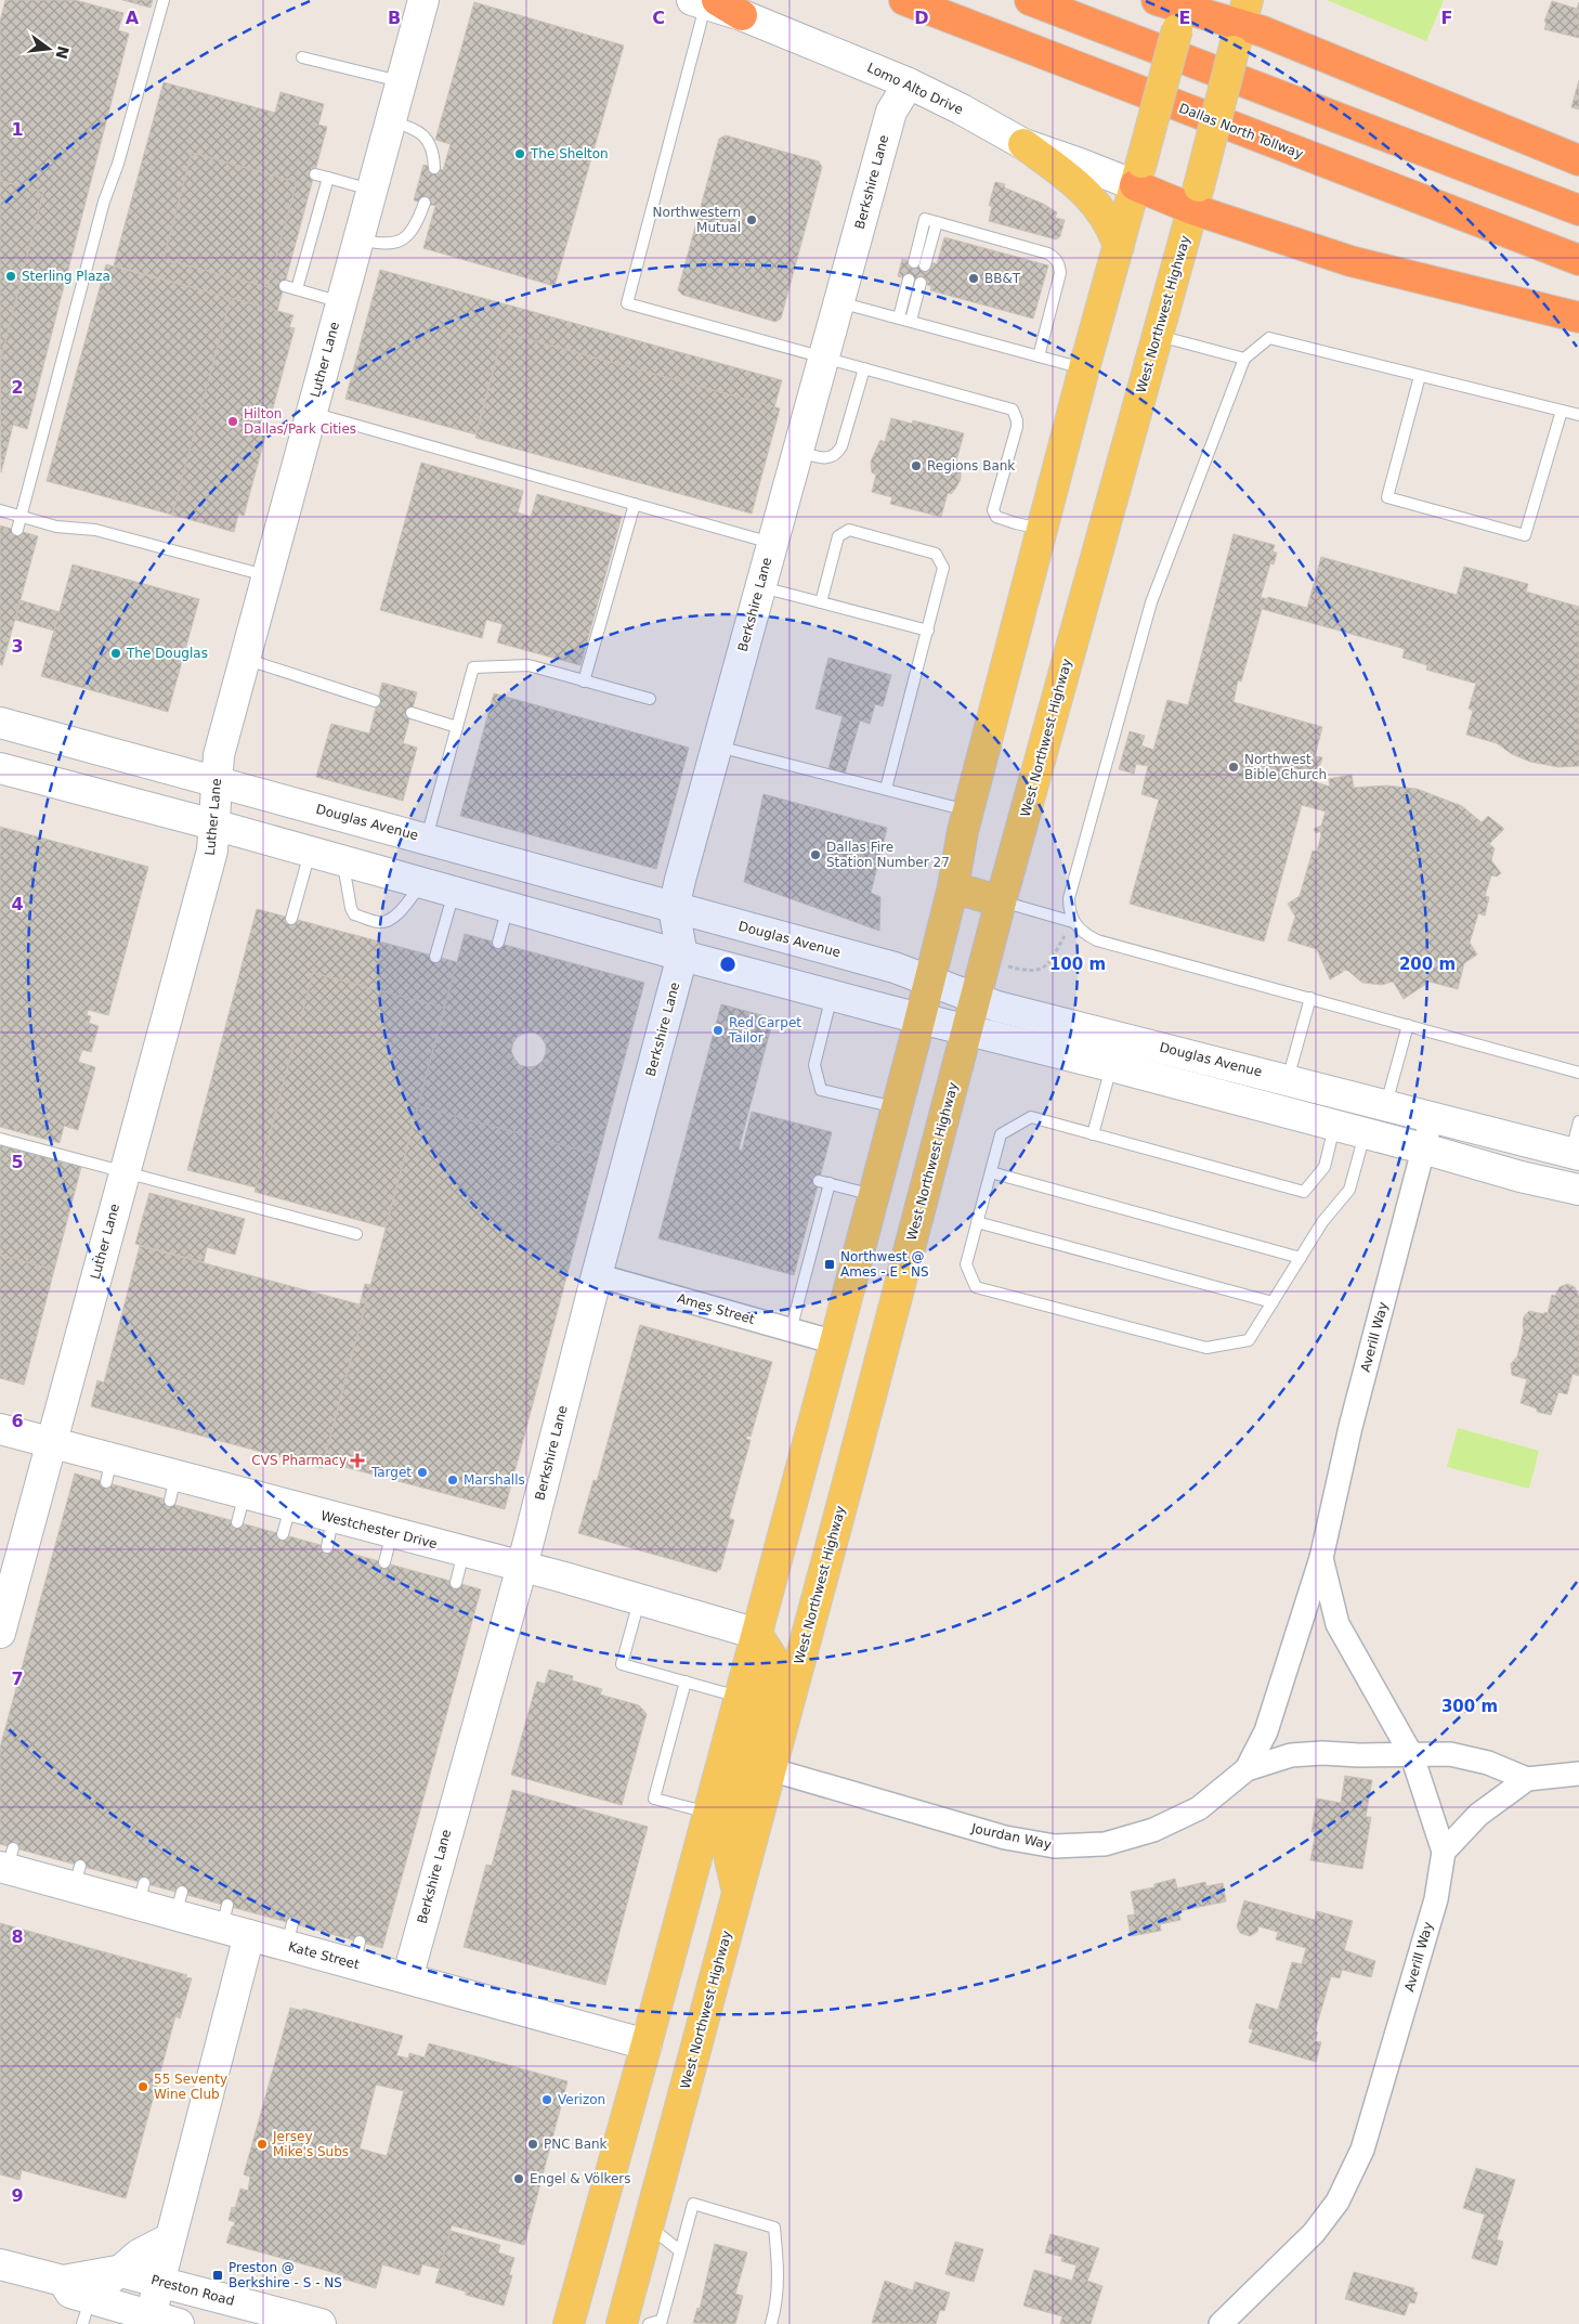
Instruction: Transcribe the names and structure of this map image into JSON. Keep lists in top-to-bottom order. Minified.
{"streets":{"highway":["Dallas North Tollway"],"main road":["West Northwest Highway"],"street":["Lomo Alto Drive","Berkshire Lane","Luther Lane","Douglas Avenue","Ames Street","Averill Way","Westchester Drive","Jourdan Way","Kate Street","Preston Road"]},"crossings":[["Lomo Alto Drive","Berkshire Lane"],["Berkshire Lane","Douglas Avenue"],["Berkshire Lane","Ames Street"],["Berkshire Lane","Westchester Drive"],["Berkshire Lane","Kate Street"],["West Northwest Highway","Douglas Avenue"],["West Northwest Highway","Jourdan Way"],["Luther Lane","Douglas Avenue"],["Luther Lane","Westchester Drive"],["Douglas Avenue","Averill Way"],["Averill Way","Jourdan Way"]],"places":{"other":["The Shelton","Northwestern Mutual","Sterling Plaza","BB&T","Hilton Dallas/Park Cities","Regions Bank","The Douglas","Northwest Bible Church","Dallas Fire Station Number 27","Red Carpet Tailor","Target","Marshalls","55 Seventy Wine Club","Verizon","Jersey Mike's Subs","PNC Bank","Engel & Völkers"],"transit":["Northwest @ Ames - E - NS","Preston @ Berkshire - S - NS"],"health":["CVS Pharmacy"]},"north":"right","grid":{"columns":["A","B","C","D","E","F"],"rows":["1","2","3","4","5","6","7","8","9"]},"rings":["100 m","200 m","300 m"]}
